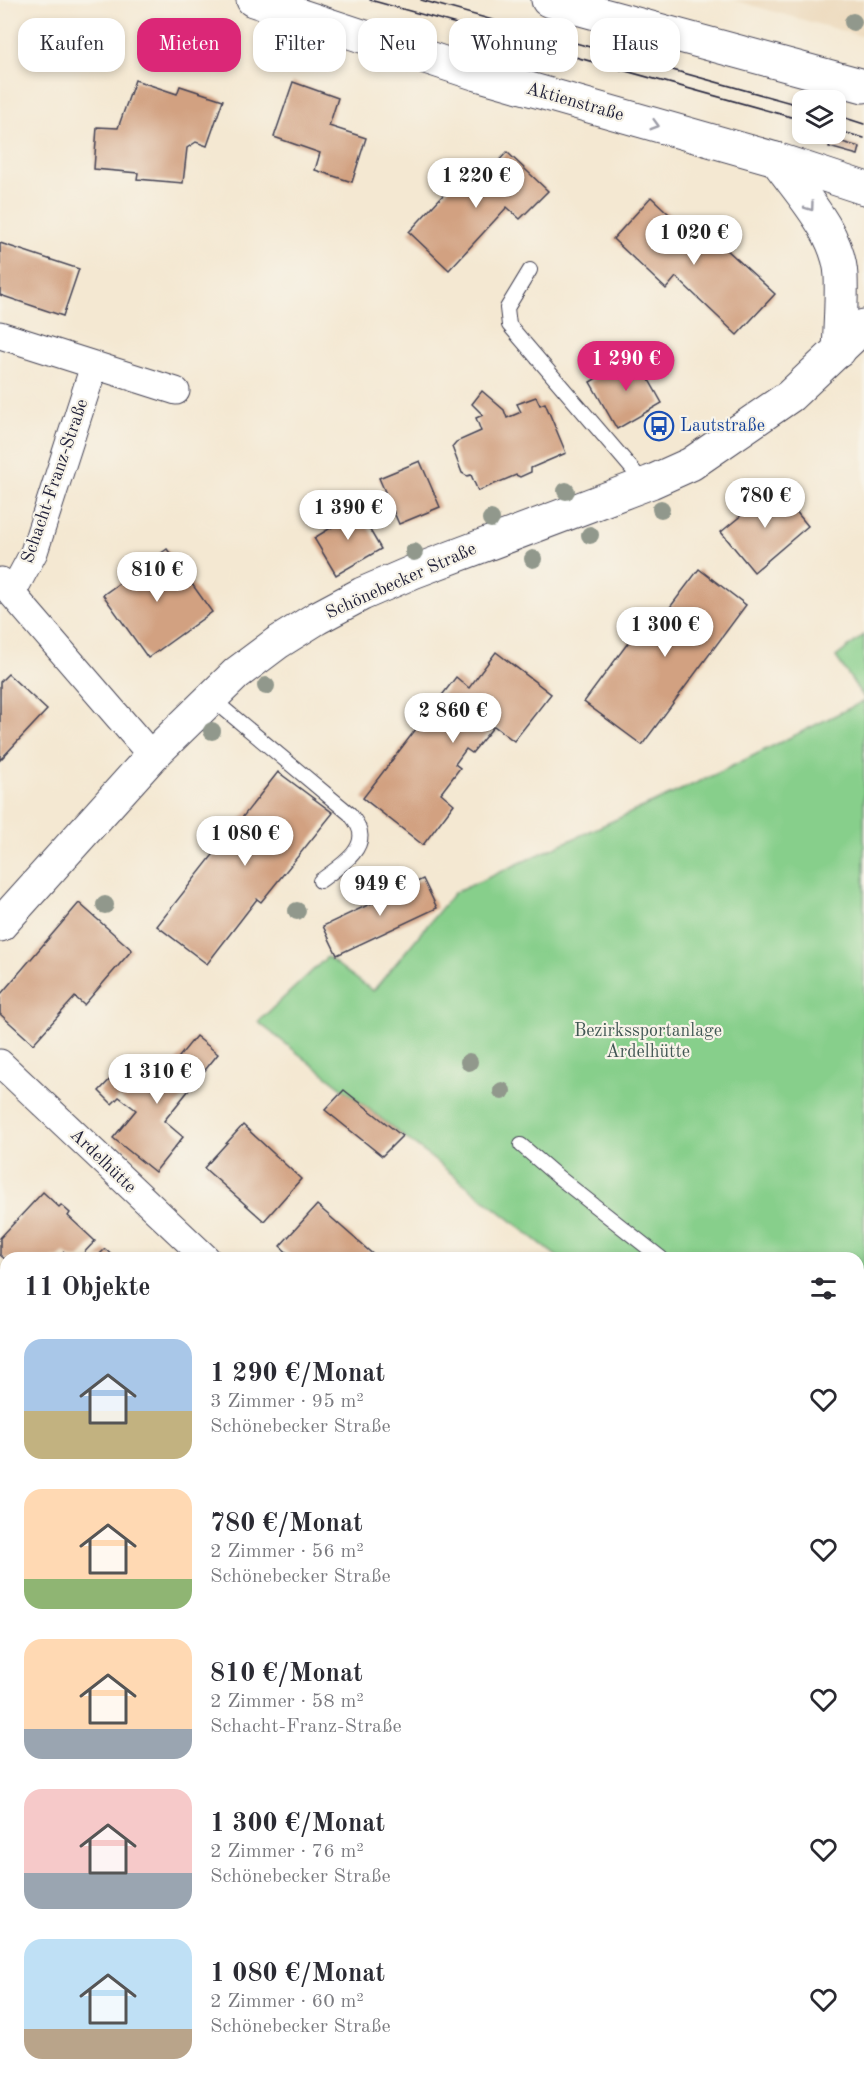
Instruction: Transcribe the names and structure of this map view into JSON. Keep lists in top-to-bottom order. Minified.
{"streets":{"street":["Aktienstraße","Schacht-Franz-Straße","Schönebecker Straße","Ardelhütte"]},"crossings":[["Schacht-Franz-Straße","Schönebecker Straße"]],"parks":["Bezirkssportanlage Ardelhütte"],"places":{"bus stop":["Lautstraße"]},"page":{"chip":["Kaufen","Mieten","Filter","Neu","Wohnung","Haus"],"price":["1 220 €","1 020 €","1 290 €","780 €","1 390 €","810 €","1 300 €","2 860 €","1 080 €","949 €","1 310 €"],"heading":"11 Objekte","list":[{"name":"1 290 €/Monat","note":"3 Zimmer · 95 m² · Schönebecker Straße"},{"name":"780 €/Monat","note":"2 Zimmer · 56 m² · Schönebecker Straße"},{"name":"810 €/Monat","note":"2 Zimmer · 58 m² · Schacht-Franz-Straße"},{"name":"1 300 €/Monat","note":"2 Zimmer · 76 m² · Schönebecker Straße"},{"name":"1 080 €/Monat","note":"2 Zimmer · 60 m² · Schönebecker Straße"}]}}
